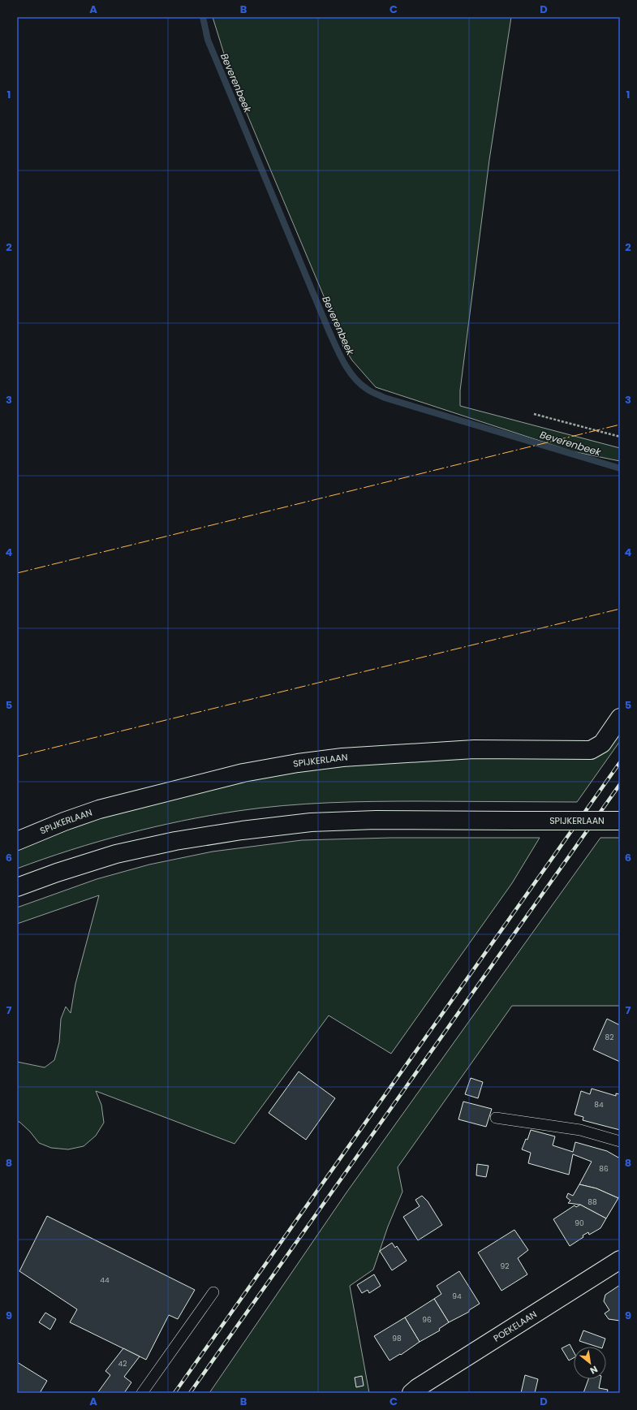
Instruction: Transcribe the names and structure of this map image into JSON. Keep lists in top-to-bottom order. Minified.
{"streets":{"street":["SPIJKERLAAN","POEKELAAN"]},"water":["Beverenbeek"],"house_numbers":["82","84","86","88","90","92","44","94","96","98","42"],"north":"bottom right","grid":{"columns":["A","B","C","D"],"rows":["1","2","3","4","5","6","7","8","9"]}}
